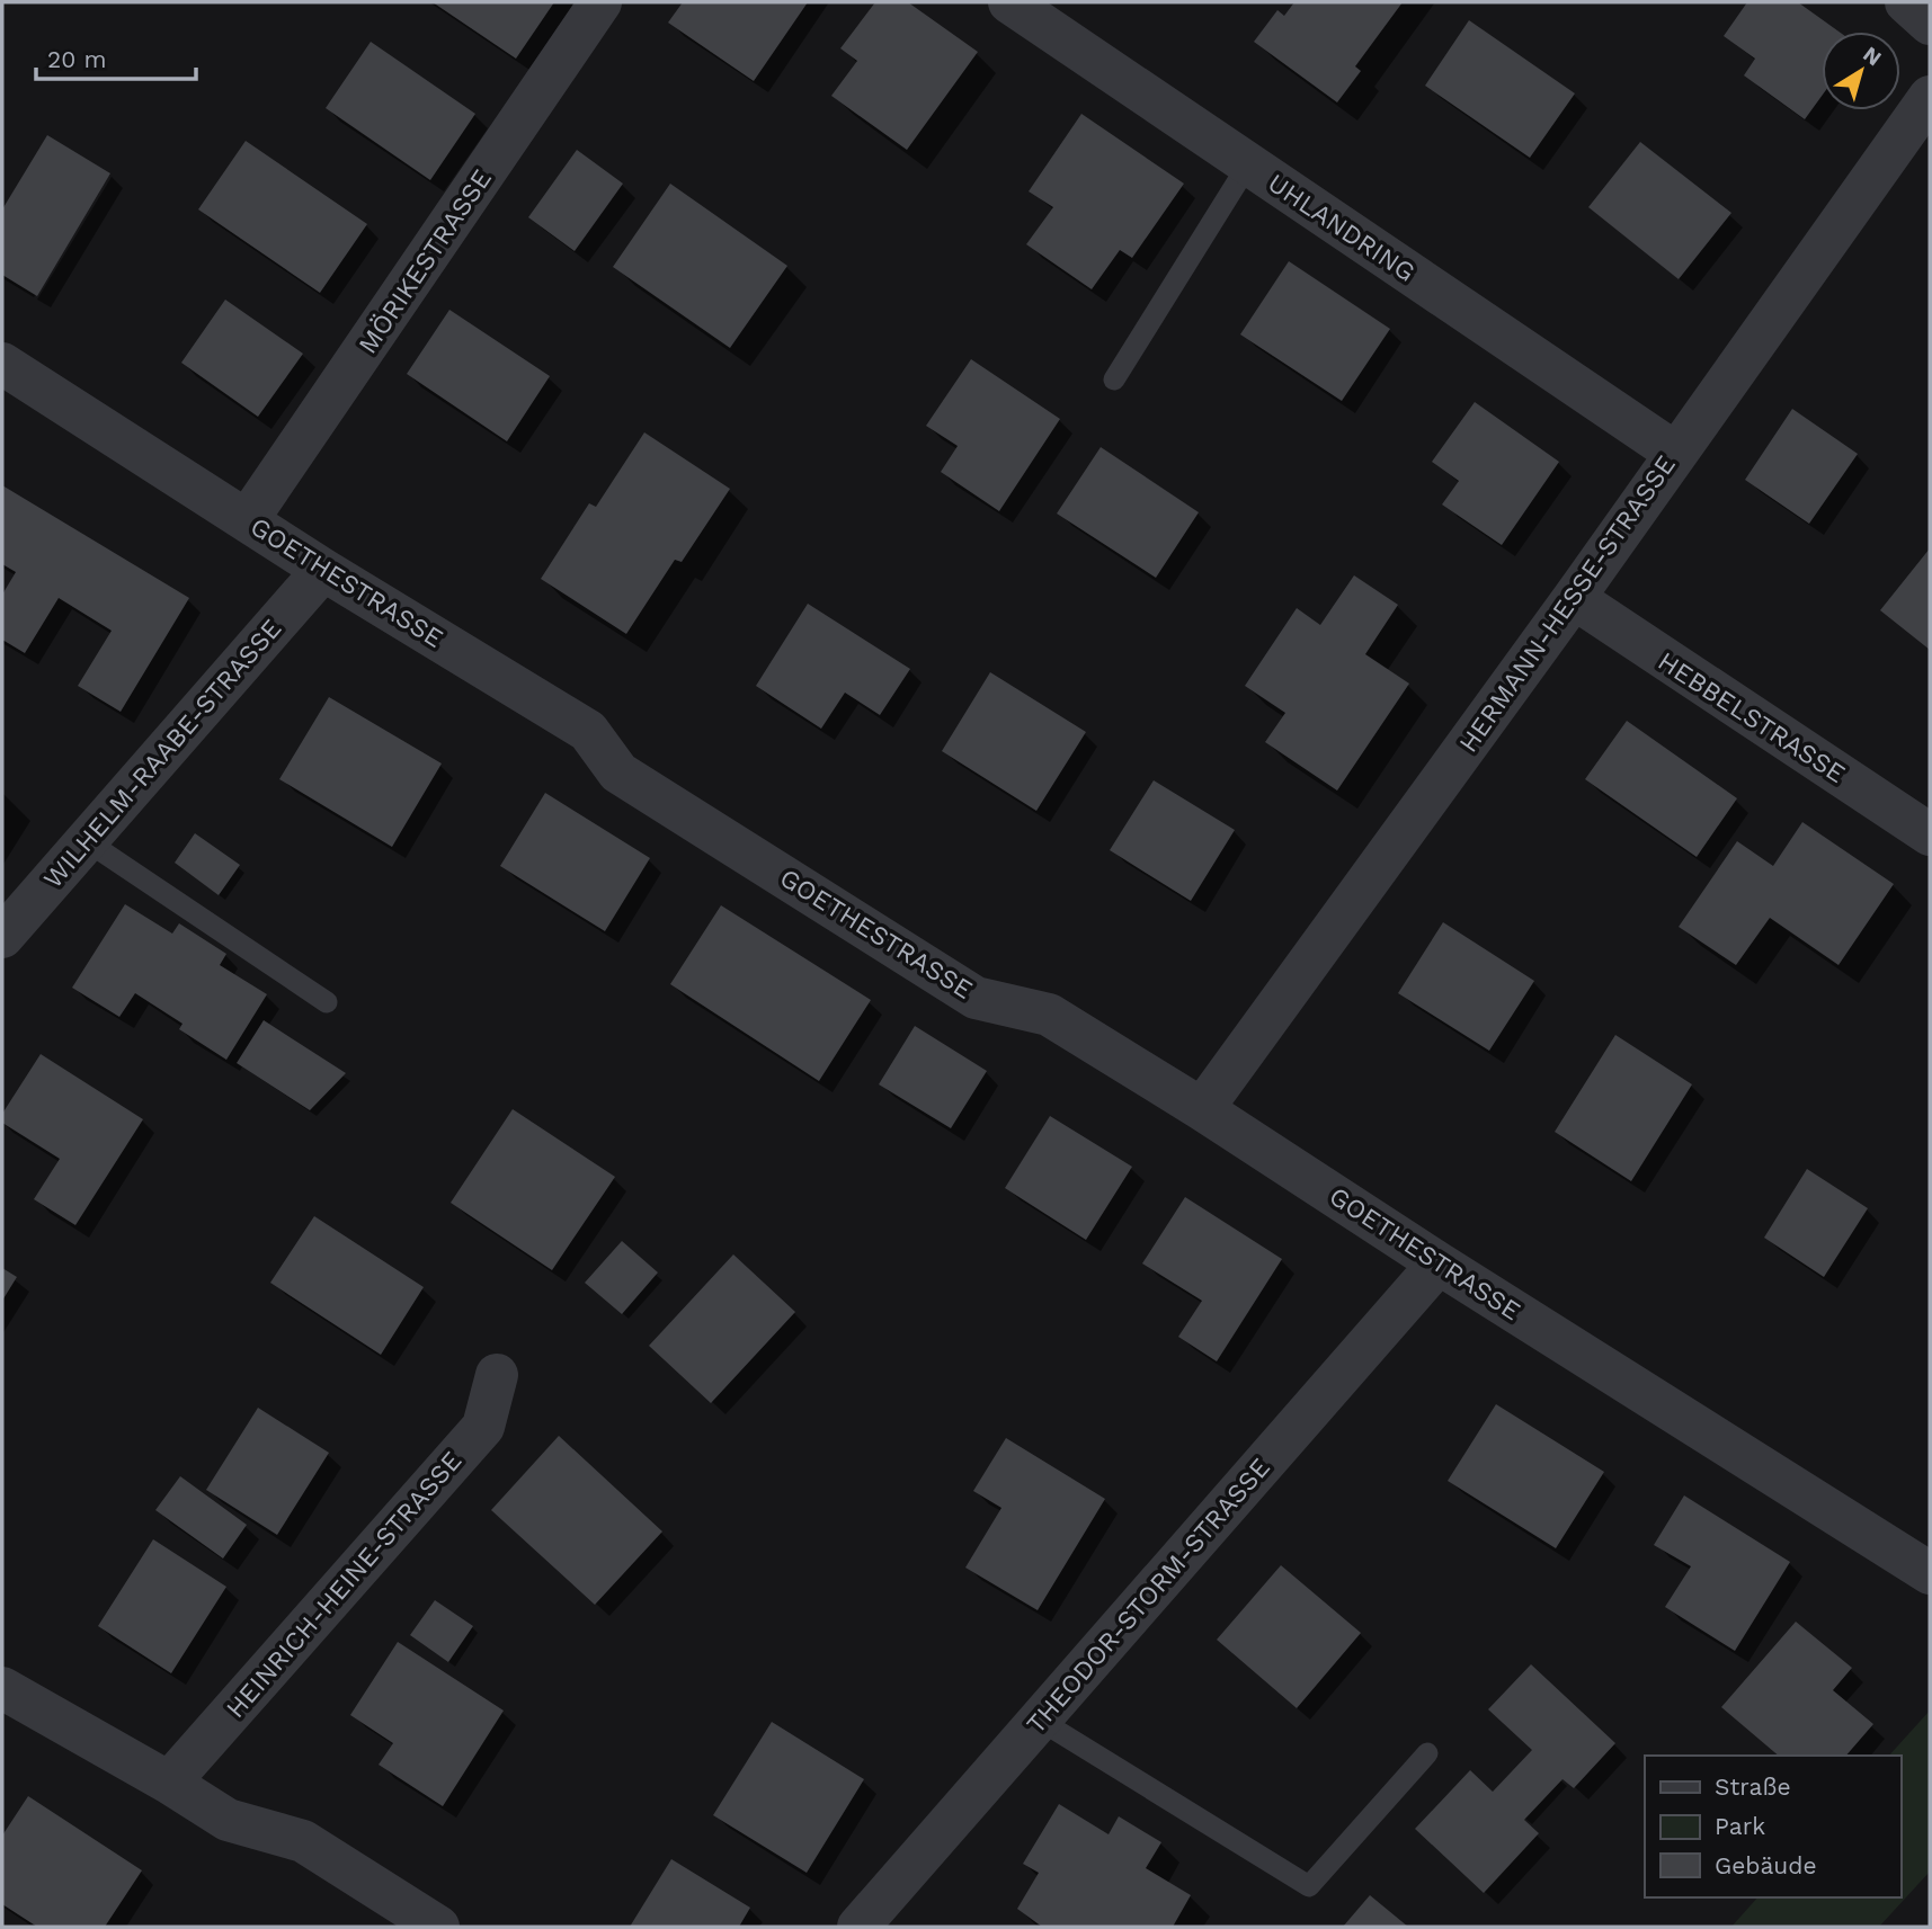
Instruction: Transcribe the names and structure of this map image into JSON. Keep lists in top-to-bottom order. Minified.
{"streets":{"street":["UHLANDRING","MÖRIKESTRASSE","GOETHESTRASSE","HERMANN-HESSE-STRASSE","HEBBELSTRASSE","WILHELM-RAABE-STRASSE","HEINRICH-HEINE-STRASSE","THEODOR-STORM-STRASSE"]},"crossings":[["UHLANDRING","HERMANN-HESSE-STRASSE"],["MÖRIKESTRASSE","GOETHESTRASSE"],["GOETHESTRASSE","HERMANN-HESSE-STRASSE"],["GOETHESTRASSE","WILHELM-RAABE-STRASSE"],["GOETHESTRASSE","THEODOR-STORM-STRASSE"],["HERMANN-HESSE-STRASSE","HEBBELSTRASSE"]],"legend":["Straße","Park","Gebäude"],"scale_bar":"20 m","north":"top right"}
